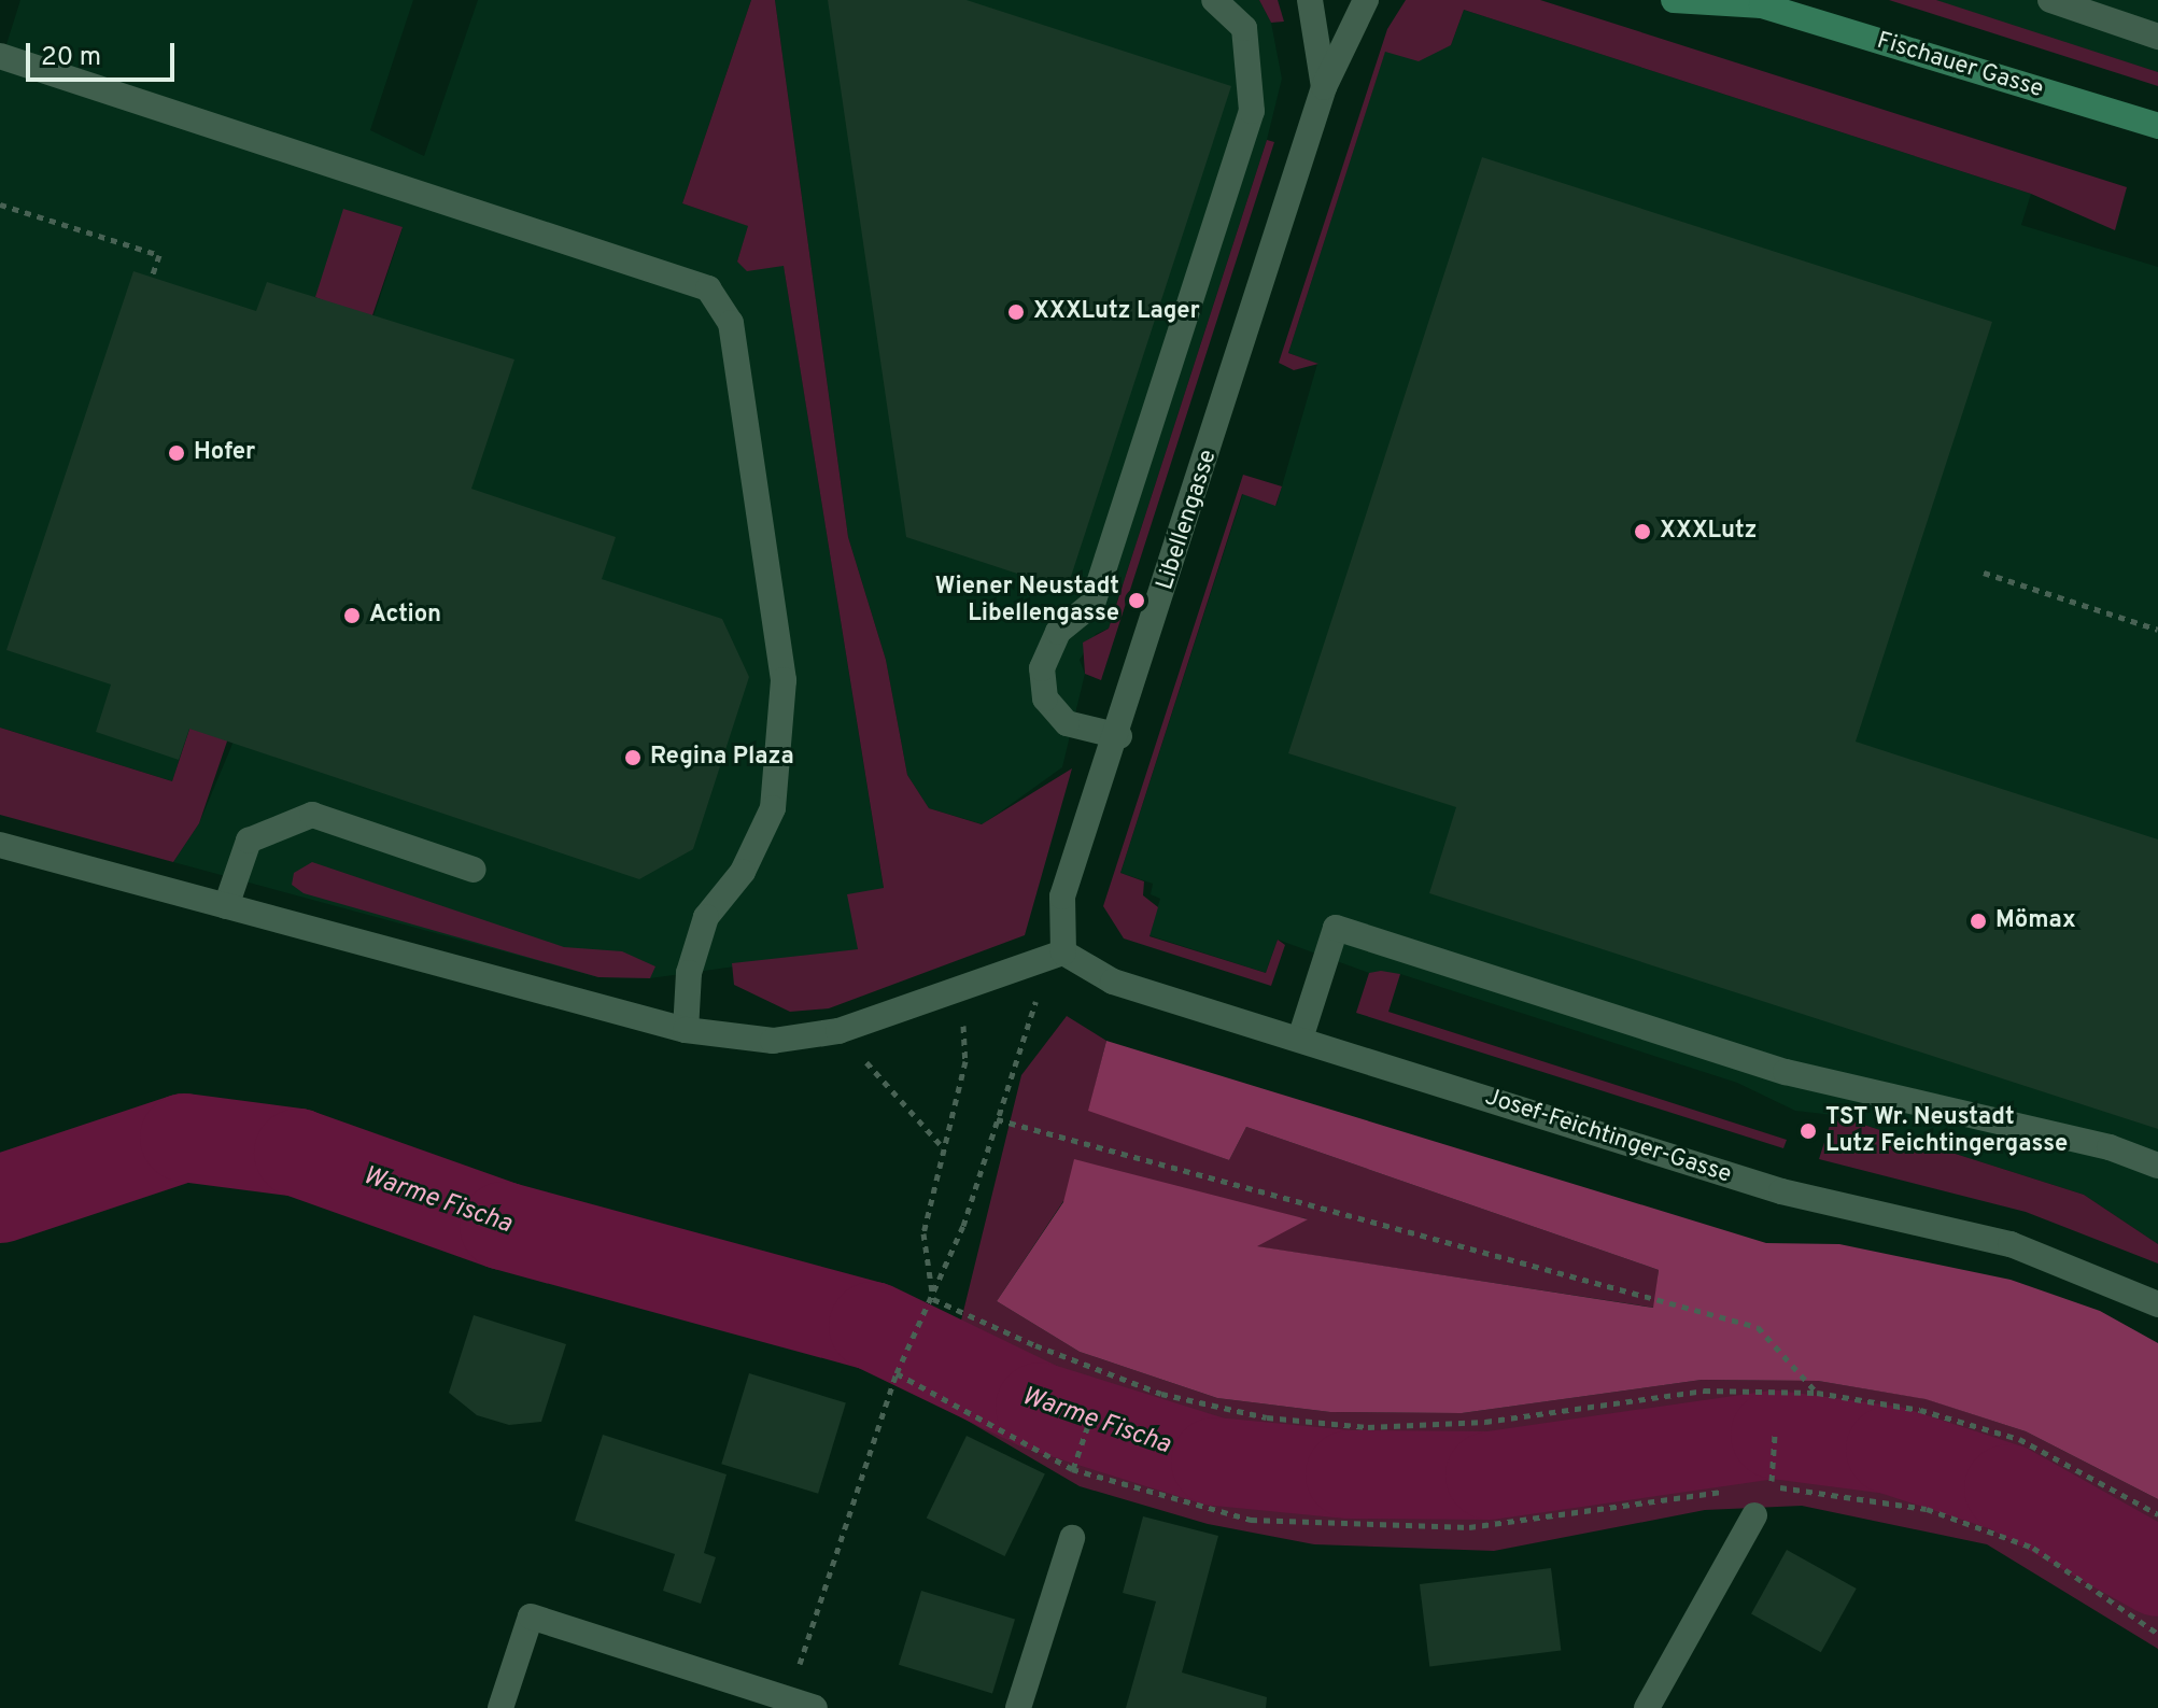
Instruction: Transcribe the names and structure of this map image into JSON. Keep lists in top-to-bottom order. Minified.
{"streets":{"main road":["Fischauer Gasse"],"street":["Libellengasse","Josef-Feichtinger-Gasse"]},"crossings":[["Libellengasse","Josef-Feichtinger-Gasse"]],"water":["Warme Fischa"],"places":["XXXLutz Lager","Hofer","XXXLutz","Wiener Neustadt Libellengasse","Action","Regina Plaza","Mömax","TST Wr. Neustadt Lutz Feichtingergasse"],"scale_bar":"20 m"}
